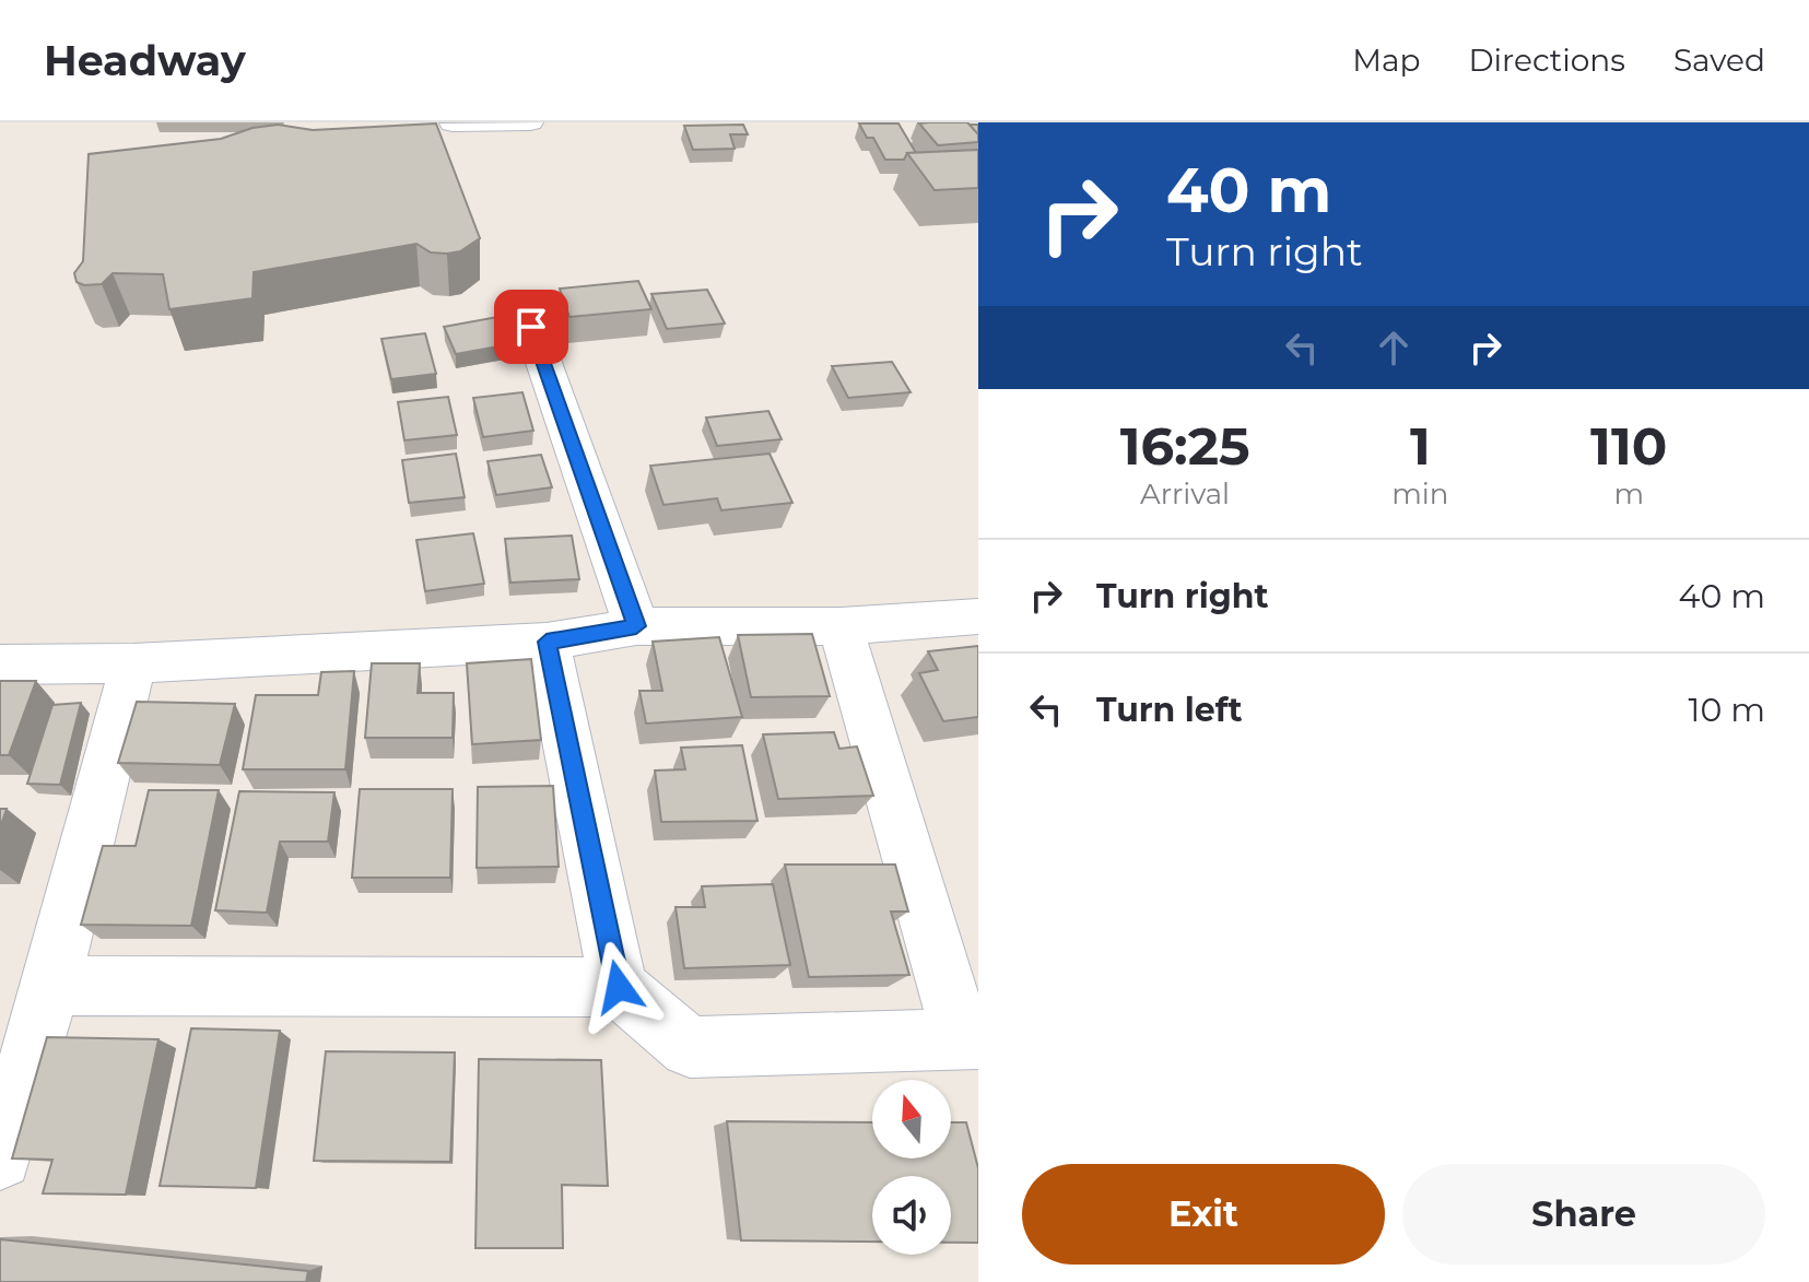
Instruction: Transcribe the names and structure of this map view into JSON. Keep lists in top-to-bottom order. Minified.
{"north":"top","page":{"header":"Headway","nav":["Map","Directions","Saved"],"turn":["40 m","Turn right"],"eta":["16:25","Arrival","1","min","110","m"],"list":[{"name":"Turn right","value":"40 m"},{"name":"Turn left","value":"10 m"}],"buttons":["Exit","Share"]}}
